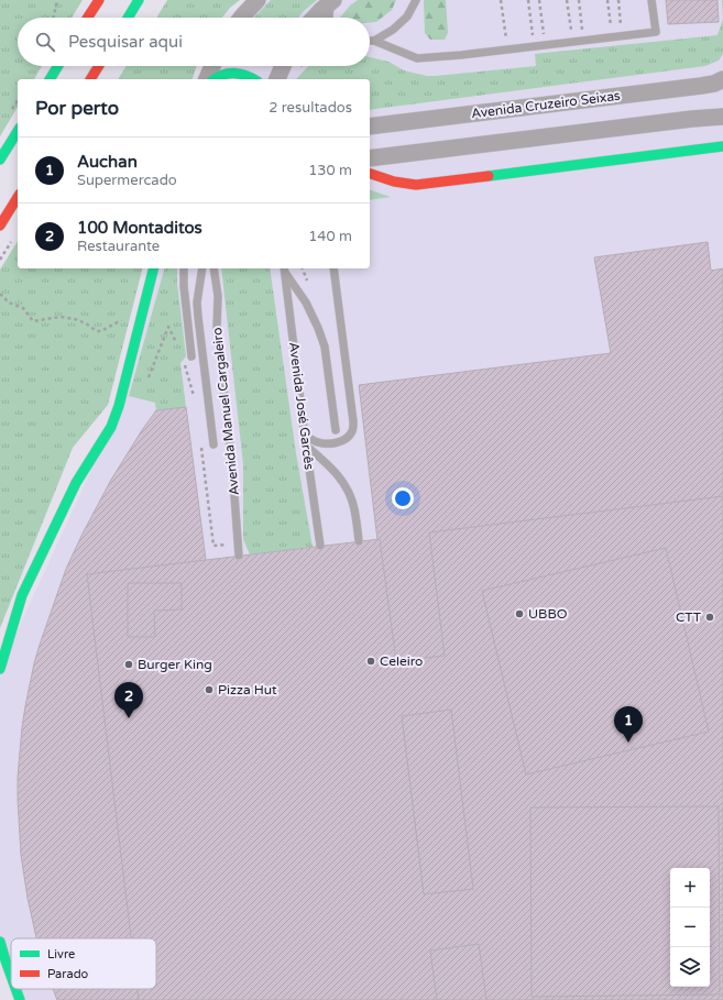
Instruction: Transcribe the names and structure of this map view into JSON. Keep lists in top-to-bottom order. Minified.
{"streets":{"street":["Avenida Cruzeiro Seixas"],"lane":["Avenida José Garcês","Avenida Manuel Cargaleiro"]},"places":["UBBO","CTT","Celeiro","Burger King","Pizza Hut"],"legend":["Livre","Parado"],"page":{"search":"Pesquisar aqui","heading":["Por perto","2 resultados"],"list":[{"mark":"1","name":"Auchan","note":"Supermercado","value":"130 m"},{"mark":"2","name":"100 Montaditos","note":"Restaurante","value":"140 m"}],"pins":["2","1"],"map_buttons":["+","−"]}}
